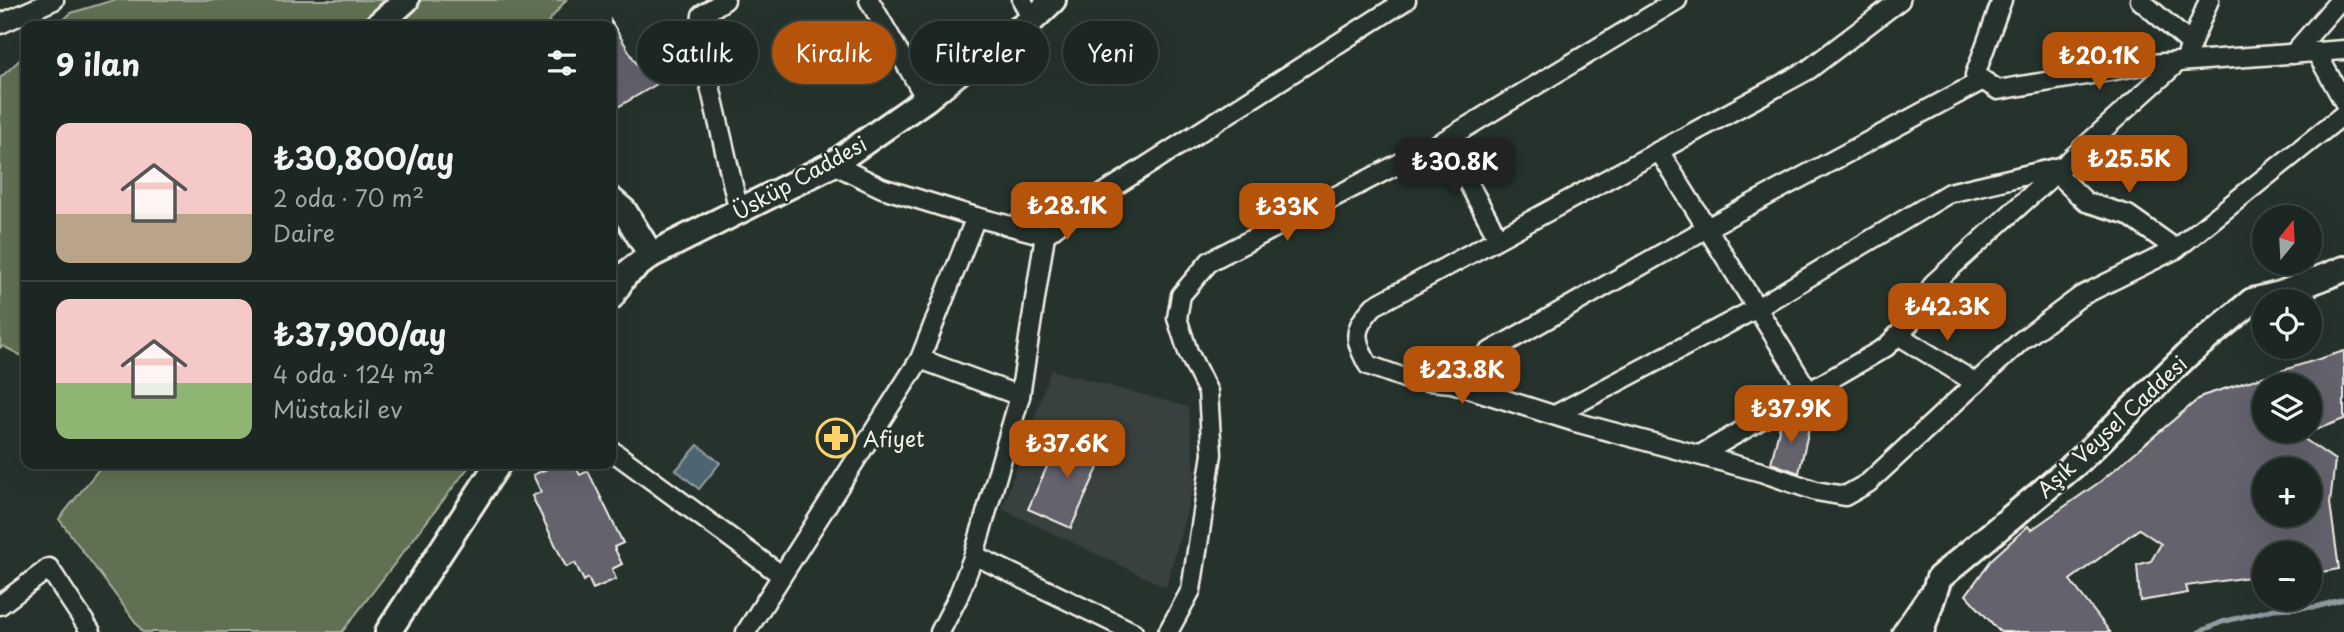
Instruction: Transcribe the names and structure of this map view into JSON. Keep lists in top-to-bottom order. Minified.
{"streets":{"street":["Üsküp Caddesi","Aşık Veysel Caddesi"]},"places":{"pharmacy":["Afiyet"]},"north":"top","page":{"chip":["Satılık","Kiralık","Filtreler","Yeni"],"heading":"9 ilan","price":["₺20.1K","₺25.5K","₺30.8K","₺28.1K","₺33K","₺42.3K","₺23.8K","₺37.9K","₺37.6K"],"list":[{"name":"₺30,800/ay","note":"2 oda · 70 m² · Daire"},{"name":"₺37,900/ay","note":"4 oda · 124 m² · Müstakil ev"}],"map_buttons":["+","−"]}}
